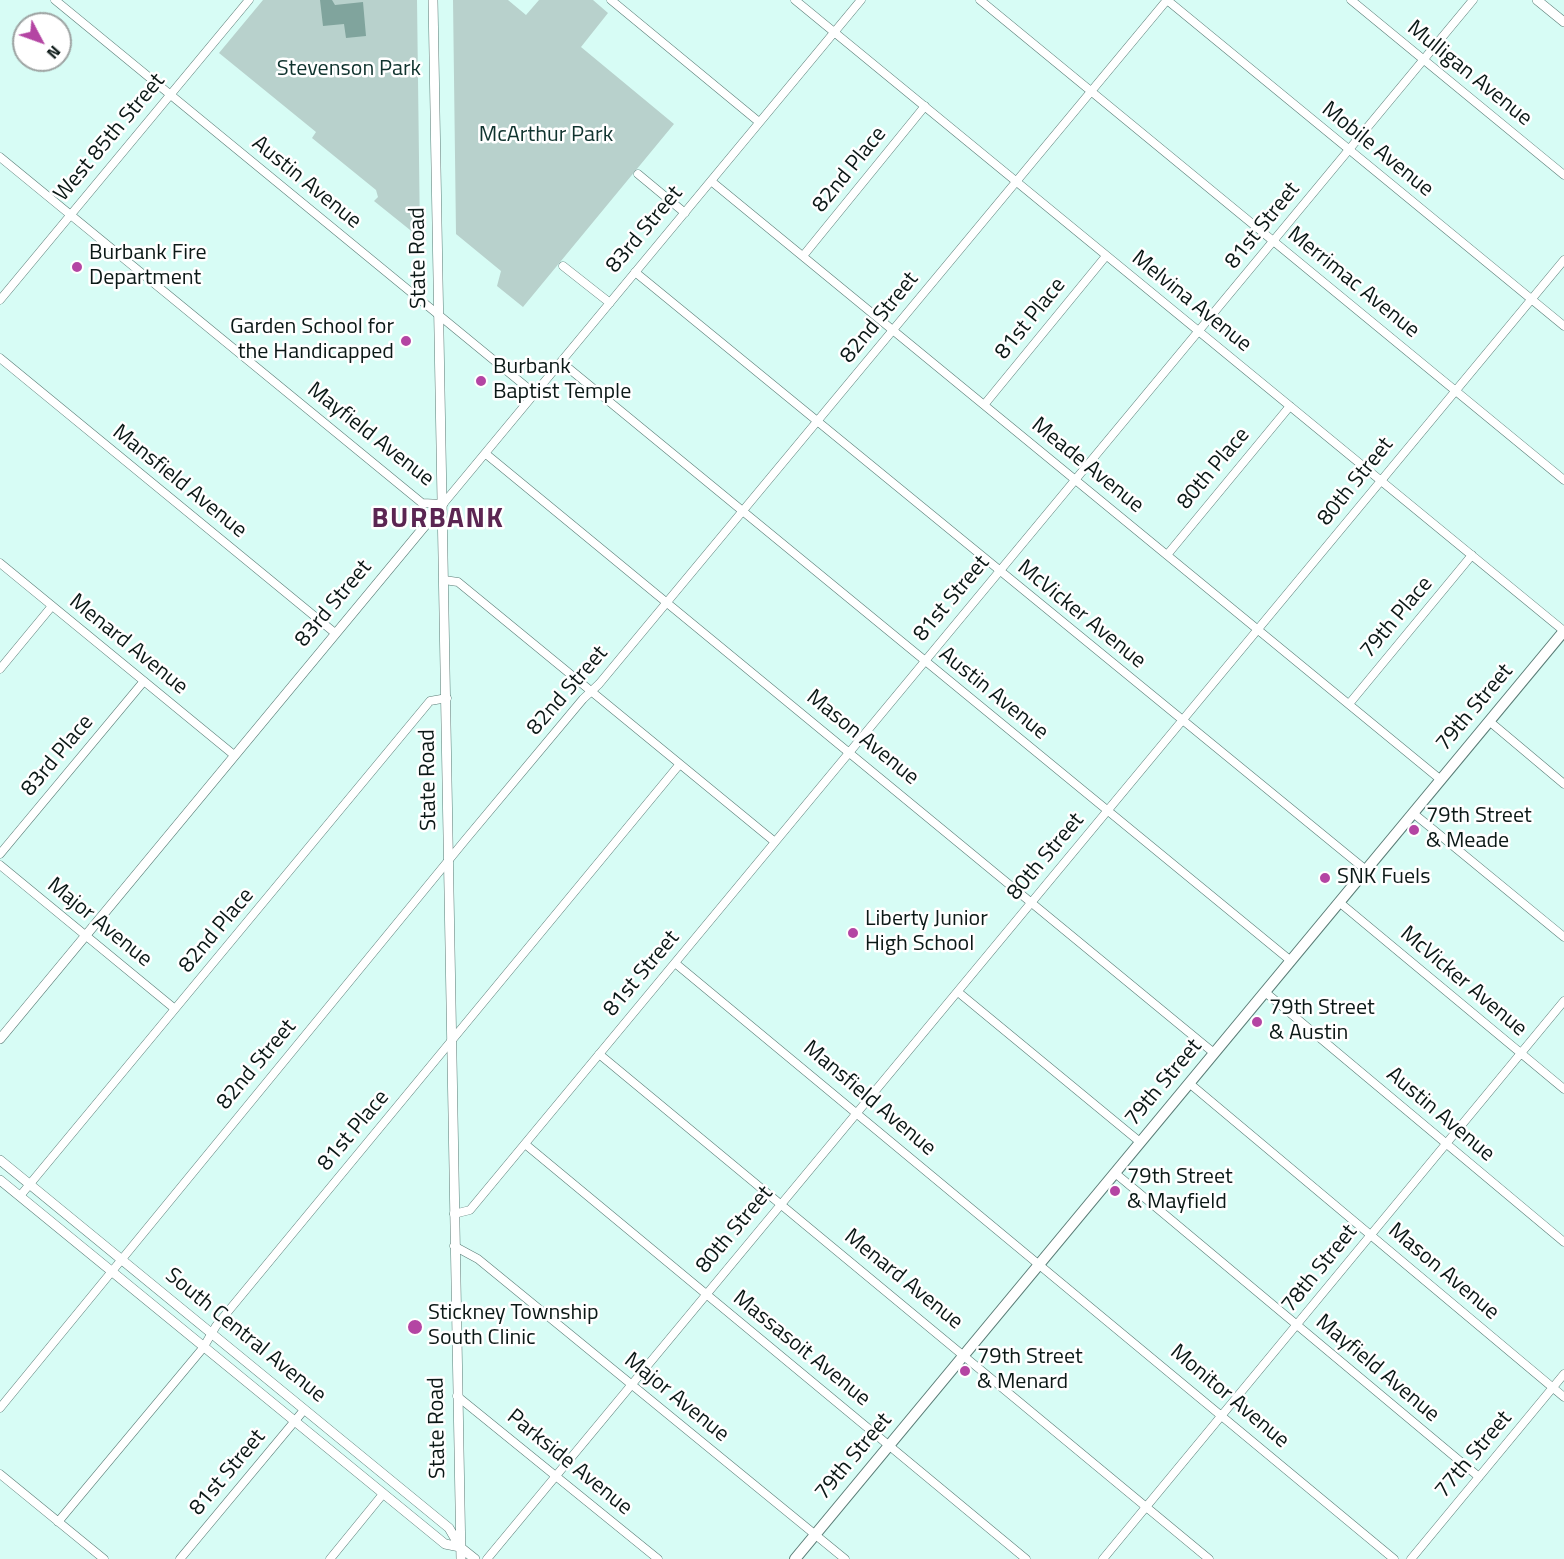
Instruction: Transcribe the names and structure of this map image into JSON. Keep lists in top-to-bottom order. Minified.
{"streets":{"main road":["79th Street"],"street":["Mulligan Avenue","West 85th Street","Mobile Avenue","82nd Place","Austin Avenue","81st Street","83rd Street","State Road","Merrimac Avenue","Melvina Avenue","82nd Street","81st Place","Mayfield Avenue","Meade Avenue","80th Place","Mansfield Avenue","80th Street","McVicker Avenue","79th Place","Menard Avenue","Mason Avenue","83rd Place","Major Avenue","78th Street","South Central Avenue","Massasoit Avenue","Monitor Avenue","77th Street","Parkside Avenue"]},"crossings":[["Mulligan Avenue","81st Street"],["West 85th Street","Austin Avenue"],["West 85th Street","Mayfield Avenue"],["Mobile Avenue","81st Street"],["Mobile Avenue","82nd Street"],["Mobile Avenue","80th Street"],["82nd Place","State Road"],["82nd Place","Melvina Avenue"],["82nd Place","Meade Avenue"],["82nd Place","Major Avenue"],["82nd Place","South Central Avenue"],["Austin Avenue","81st Street"],["Austin Avenue","83rd Street"],["Austin Avenue","State Road"],["Austin Avenue","82nd Street"],["Austin Avenue","80th Street"],["Austin Avenue","79th Street"],["Austin Avenue","78th Street"],["81st Street","State Road"],["81st Street","Merrimac Avenue"],["81st Street","Melvina Avenue"],["81st Street","Meade Avenue"],["81st Street","Mansfield Avenue"],["81st Street","McVicker Avenue"],["81st Street","Menard Avenue"],["81st Street","Mason Avenue"],["81st Street","South Central Avenue"],["81st Street","Massasoit Avenue"],["83rd Street","State Road"],["83rd Street","Melvina Avenue"],["83rd Street","Mayfield Avenue"],["83rd Street","Meade Avenue"],["83rd Street","Mansfield Avenue"],["83rd Street","McVicker Avenue"],["83rd Street","Menard Avenue"],["83rd Street","Mason Avenue"],["83rd Street","Major Avenue"],["State Road","82nd Street"],["State Road","81st Place"],["State Road","Mayfield Avenue"],["State Road","Major Avenue"],["State Road","South Central Avenue"],["State Road","Parkside Avenue"],["Merrimac Avenue","82nd Street"],["Merrimac Avenue","80th Street"],["Melvina Avenue","82nd Street"],["Melvina Avenue","81st Place"],["Melvina Avenue","80th Place"],["Melvina Avenue","80th Street"],["Melvina Avenue","79th Place"],["Melvina Avenue","79th Street"],["82nd Street","Meade Avenue"],["82nd Street","McVicker Avenue"],["82nd Street","Mason Avenue"],["82nd Street","South Central Avenue"],["81st Place","Meade Avenue"],["81st Place","South Central Avenue"],["Mayfield Avenue","79th Street"],["Mayfield Avenue","78th Street"],["Mayfield Avenue","77th Street"],["Meade Avenue","80th Place"],["Meade Avenue","80th Street"],["Meade Avenue","79th Place"],["Meade Avenue","79th Street"],["Mansfield Avenue","80th Street"],["Mansfield Avenue","79th Street"],["Mansfield Avenue","Monitor Avenue"],["80th Street","McVicker Avenue"],["80th Street","Menard Avenue"],["80th Street","Mason Avenue"],["80th Street","Major Avenue"],["80th Street","Massasoit Avenue"],["80th Street","Parkside Avenue"],["McVicker Avenue","79th Street"],["McVicker Avenue","78th Street"],["Menard Avenue","79th Street"],["Menard Avenue","83rd Place"],["Menard Avenue","78th Street"],["79th Street","Mason Avenue"],["79th Street","Major Avenue"],["79th Street","Massasoit Avenue"],["79th Street","Monitor Avenue"],["Mason Avenue","78th Street"],["Mason Avenue","77th Street"],["78th Street","Monitor Avenue"]],"districts":["BURBANK"],"parks":["Stevenson Park","McArthur Park"],"places":["Burbank Fire Department","Garden School for the Handicapped","Burbank Baptist Temple","79th Street & Meade","SNK Fuels","Liberty Junior High School","79th Street & Austin","79th Street & Mayfield","Stickney Township South Clinic","79th Street & Menard"],"north":"bottom right"}
